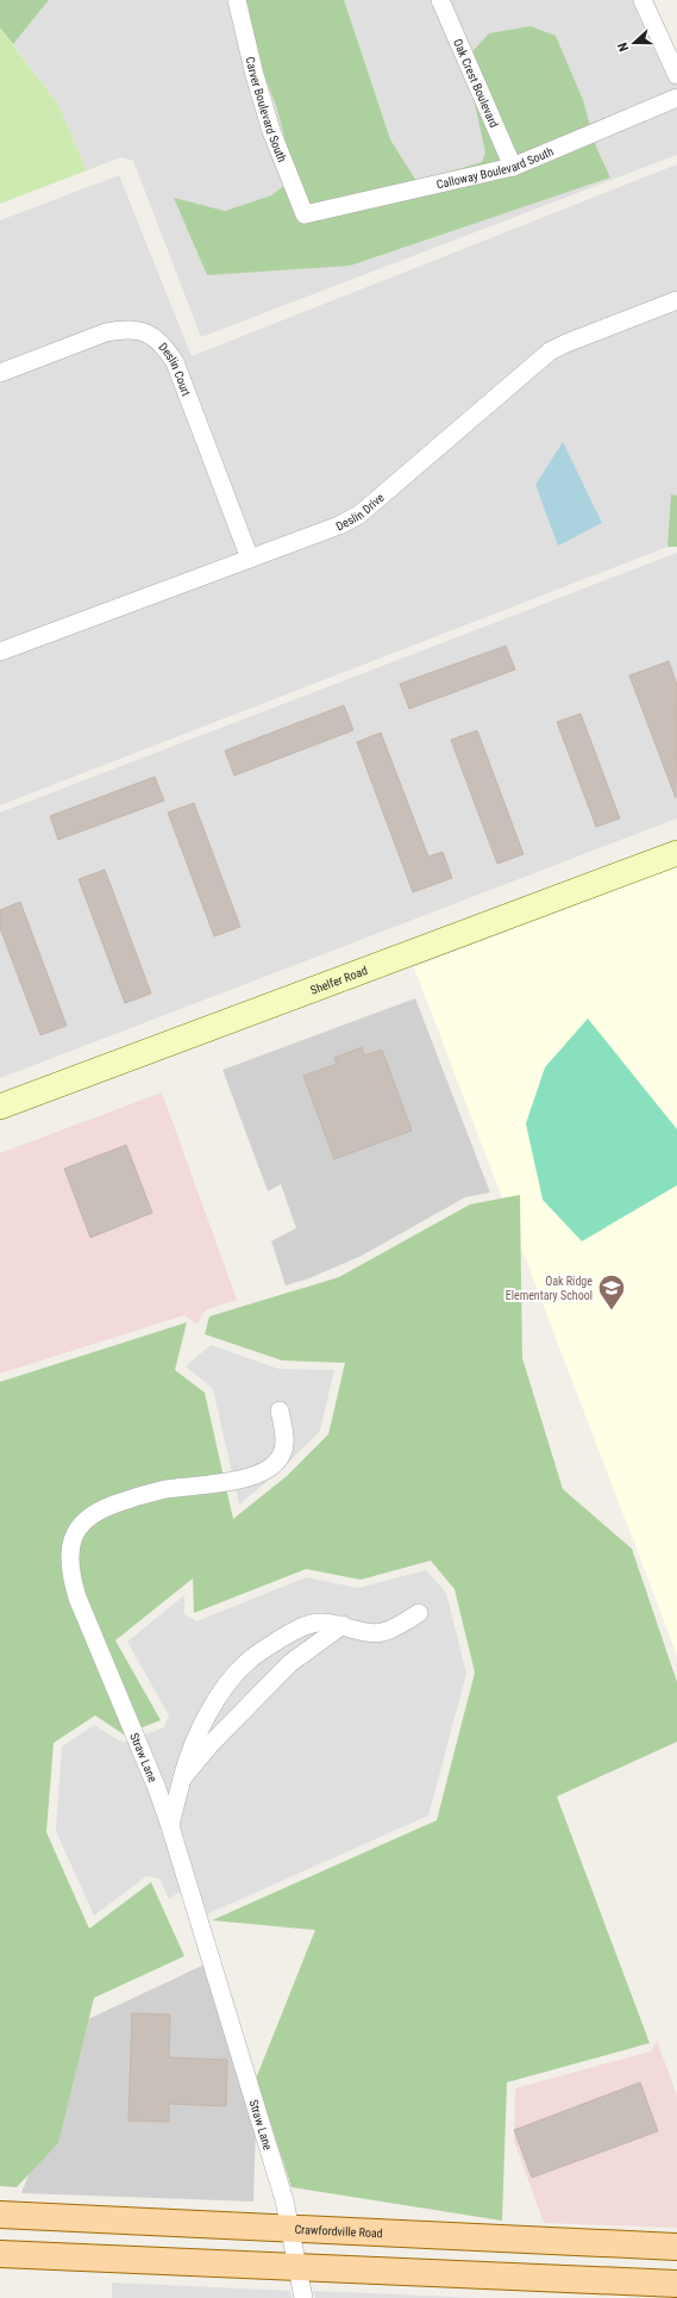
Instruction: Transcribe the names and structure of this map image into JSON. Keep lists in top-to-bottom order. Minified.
{"streets":{"main road":["Crawfordville Road"],"street":["Oak Crest Boulevard","Carver Boulevard South","Calloway Boulevard South","Deslin Court","Deslin Drive","Shelfer Road","Straw Lane"]},"crossings":[["Oak Crest Boulevard","Calloway Boulevard South"],["Carver Boulevard South","Calloway Boulevard South"],["Deslin Court","Deslin Drive"],["Straw Lane","Crawfordville Road"]],"places":{"school or university":["Oak Ridge Elementary School"]},"north":"left"}
